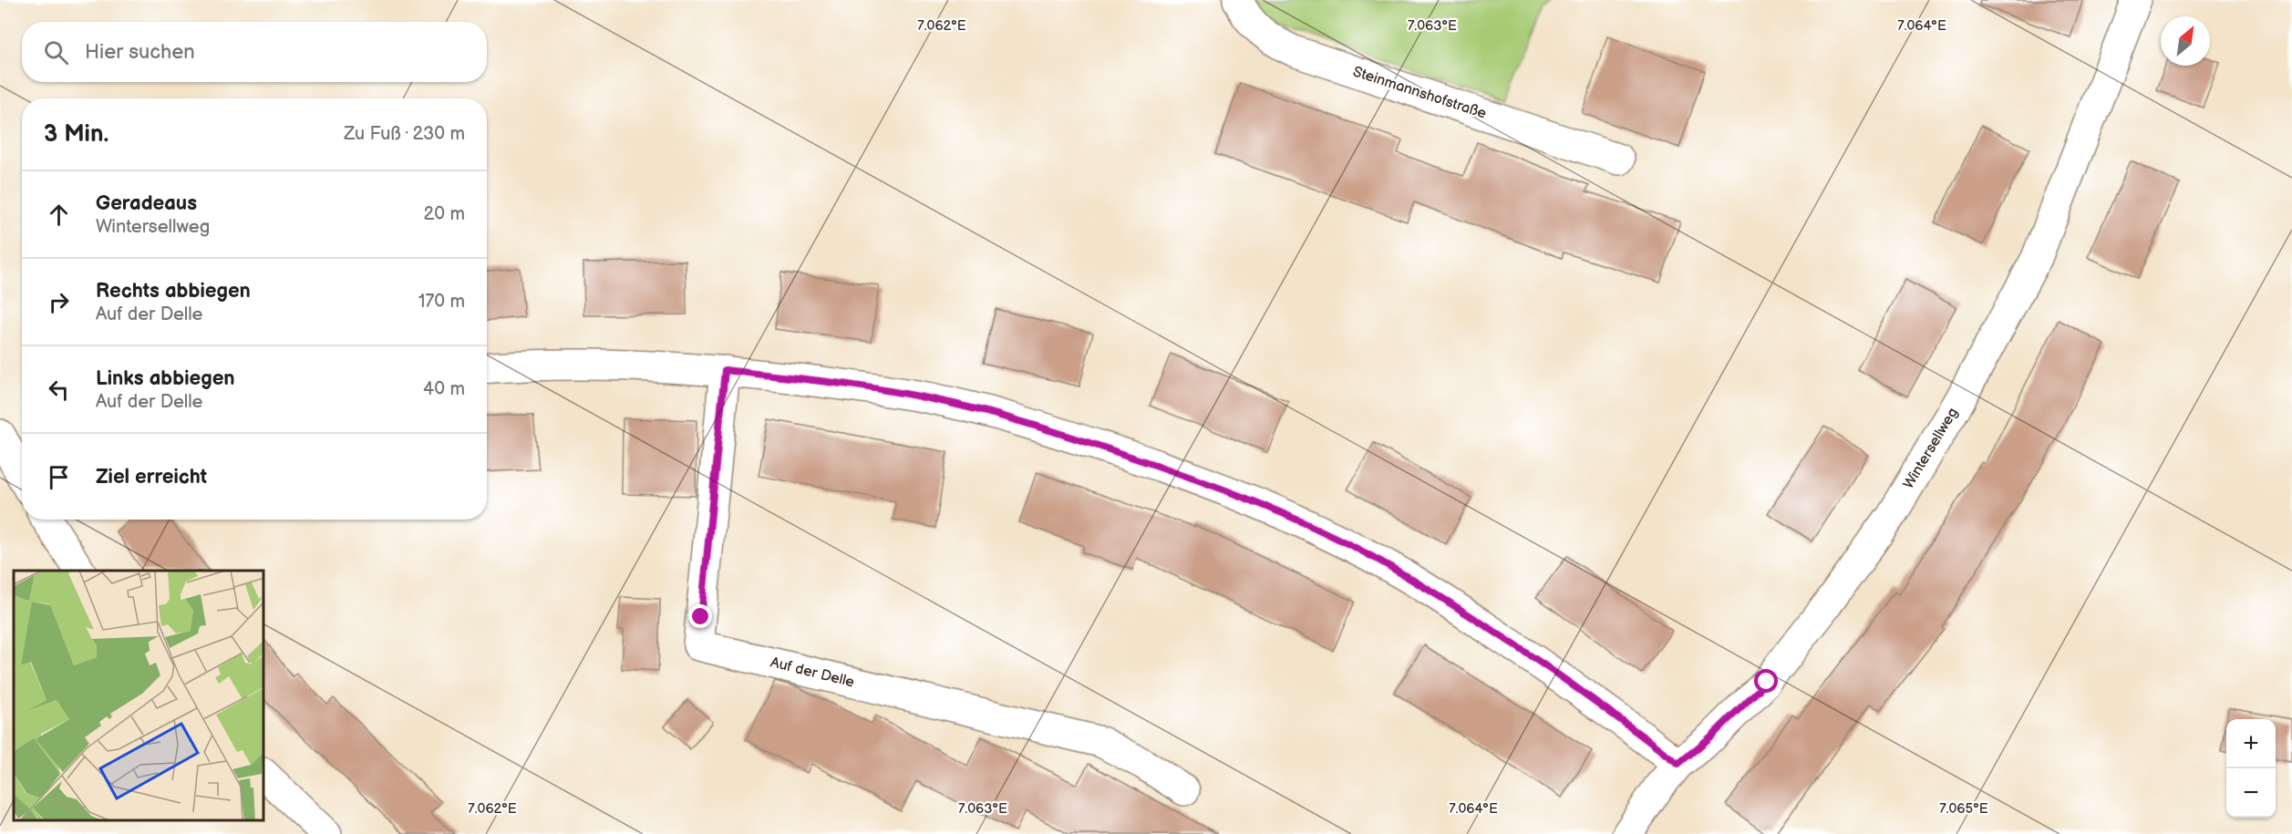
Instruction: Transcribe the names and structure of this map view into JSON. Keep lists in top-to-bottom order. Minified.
{"streets":{"street":["Steinmannshofstraße","Wintersellweg","Auf der Delle"]},"north":"top right","page":{"search":"Hier suchen","heading":["3 Min.","Zu Fuß · 230 m"],"list":[["Geradeaus","Wintersellweg","20 m"],["Rechts abbiegen","Auf der Delle","170 m"],["Links abbiegen","Auf der Delle","40 m"],"Ziel erreicht"],"map_buttons":["+","−"]},"coordinates":["7.062°E","7.063°E","7.064°E","7.065°E"]}
